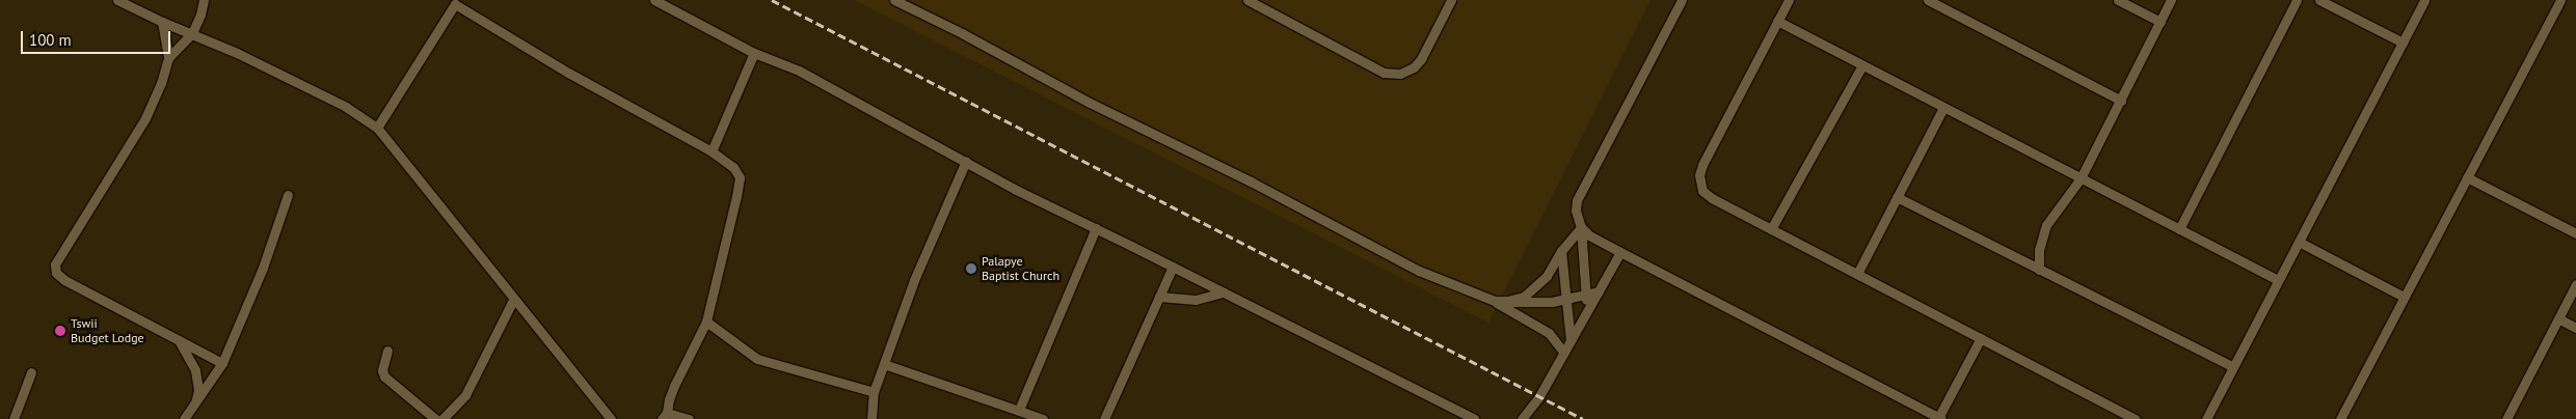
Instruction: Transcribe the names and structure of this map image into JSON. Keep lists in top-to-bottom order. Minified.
{"places":["Palapye Baptist Church","Tswii Budget Lodge"],"scale_bar":"100 m"}
